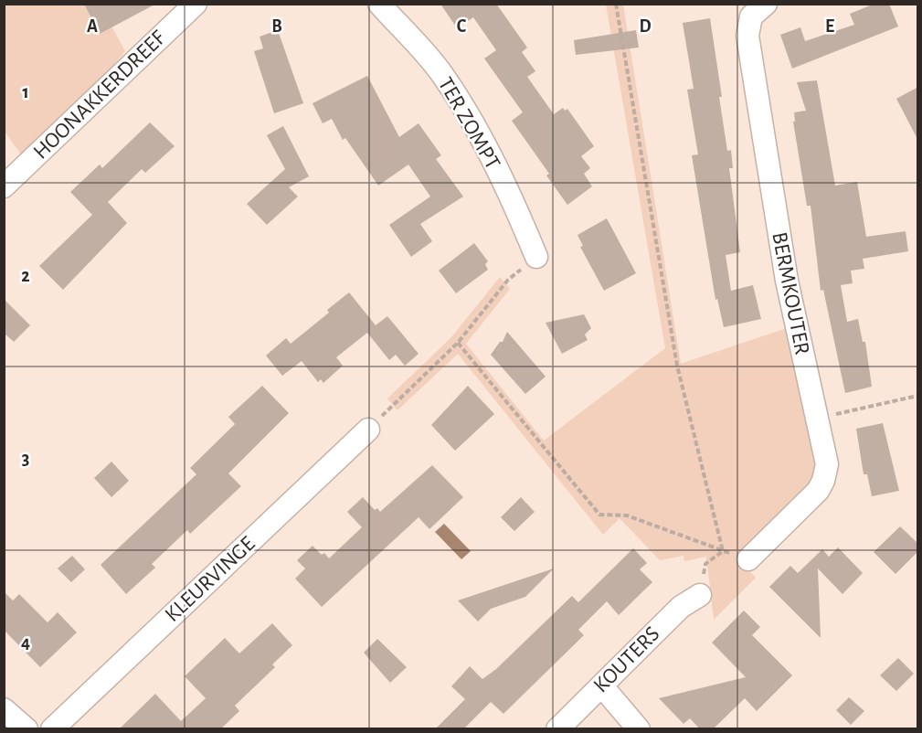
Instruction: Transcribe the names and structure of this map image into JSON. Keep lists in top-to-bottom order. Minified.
{"streets":{"street":["HOONAKKERDREEF","TER ZOMPT","BERMKOUTER","KLEURVINGE","KOUTERS"]},"grid":{"columns":["A","B","C","D","E"],"rows":["1","2","3","4"]}}
